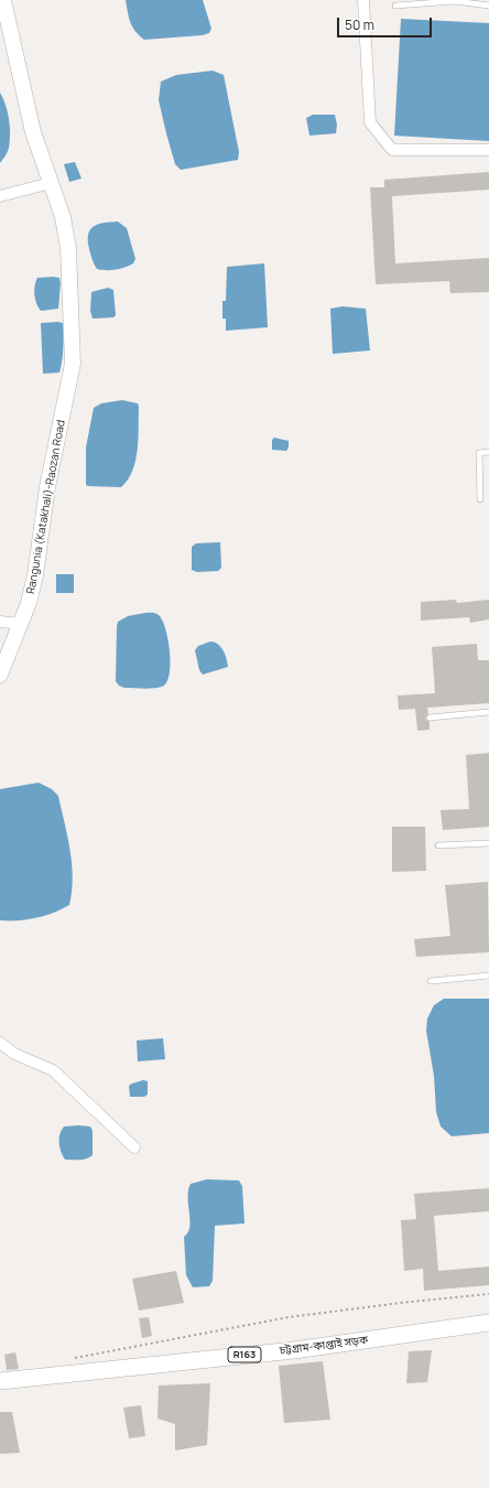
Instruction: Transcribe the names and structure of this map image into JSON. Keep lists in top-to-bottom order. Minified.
{"streets":{"main road":["Rangunia (Katakhali)-Raozan Road","চট্টগ্রাম-কাপ্তাই সড়ক","R163"]},"scale_bar":"50 m"}
